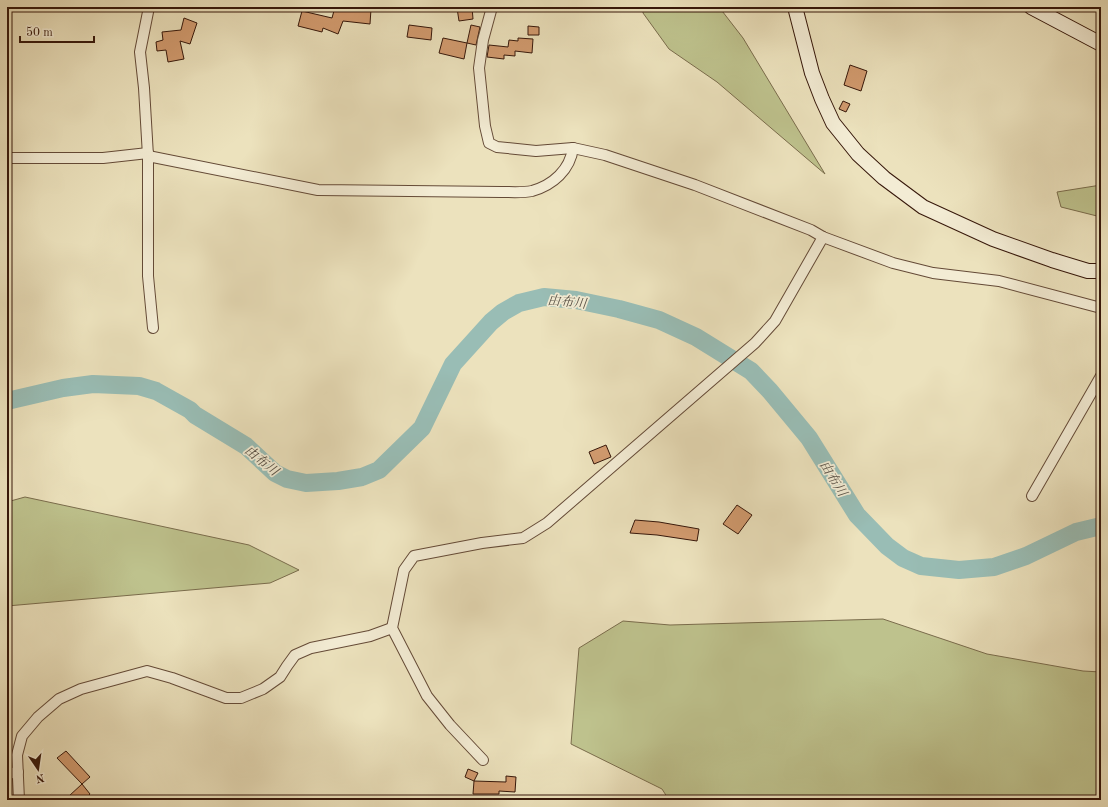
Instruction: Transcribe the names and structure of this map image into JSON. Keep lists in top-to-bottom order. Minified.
{"water":["由布川"],"scale_bar":"50 m","north":"bottom"}
